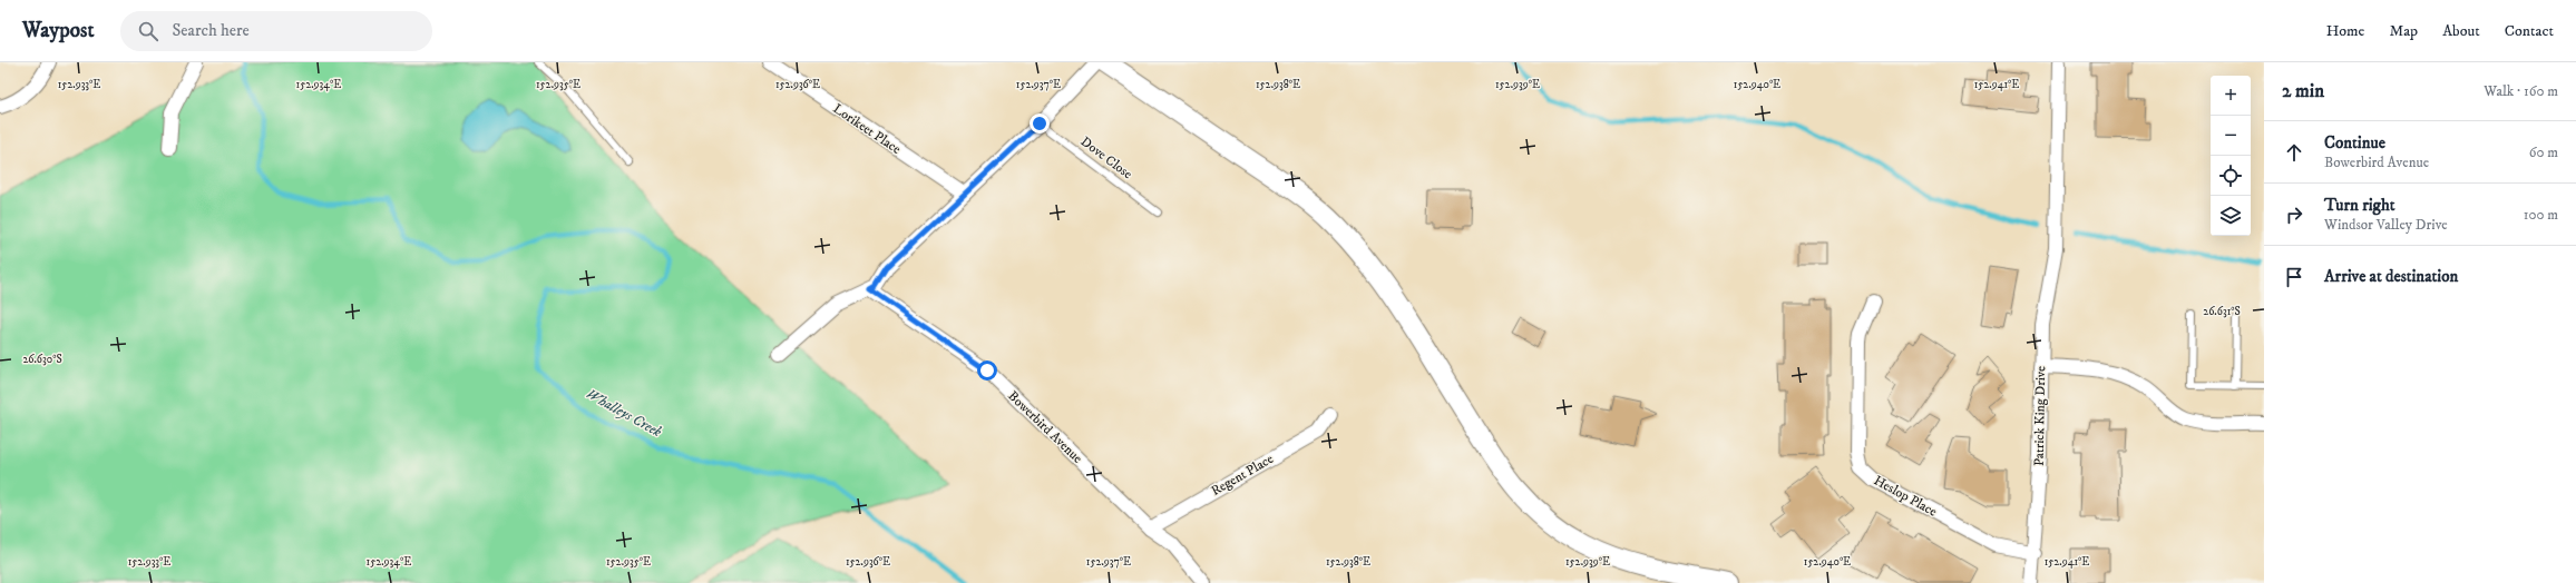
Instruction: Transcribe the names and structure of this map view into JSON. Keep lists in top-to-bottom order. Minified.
{"streets":{"street":["Lorikeet Place","Patrick King Drive","Bowerbird Avenue","Regent Place","Heslop Place"],"lane":["Dove Close"]},"crossings":[["Patrick King Drive","Heslop Place"],["Bowerbird Avenue","Regent Place"]],"water":["Whalleys Creek"],"page":{"header":"Waypost","search":"Search here","nav":["Home","Map","About","Contact"],"heading":["2 min","Walk · 160 m"],"map_buttons":["+","−"],"list":[["Continue","Bowerbird Avenue","60 m"],["Turn right","Windsor Valley Drive","100 m"],"Arrive at destination"]},"coordinates":["152.933°E","152.934°E","152.935°E","152.936°E","152.937°E","152.938°E","152.939°E","152.940°E","152.941°E","26.631°S","26.630°S"]}
